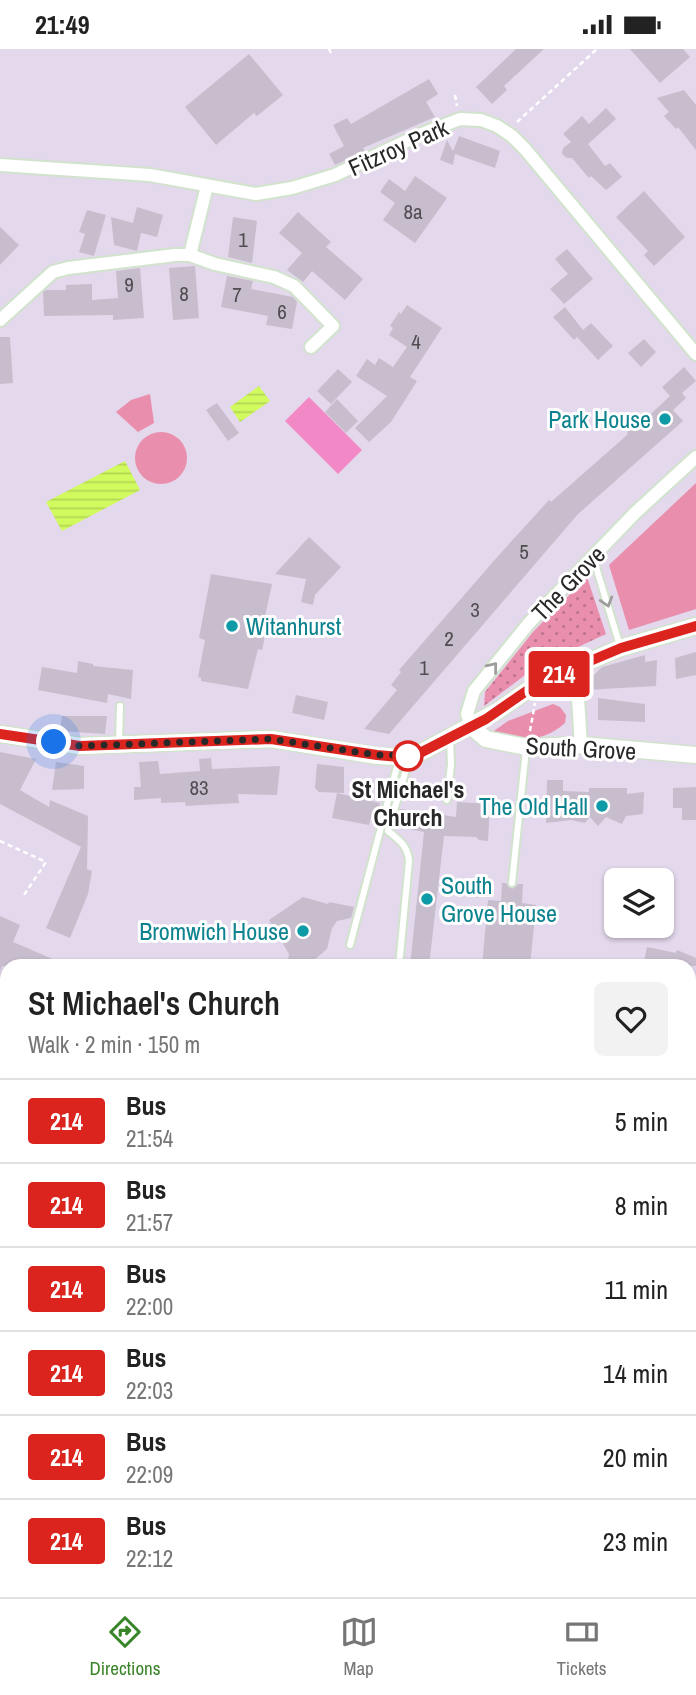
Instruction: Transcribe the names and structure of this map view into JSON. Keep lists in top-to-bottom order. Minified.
{"streets":{"street":["Fitzroy Park","The Grove","South Grove"]},"crossings":[["The Grove","South Grove"]],"places":["Park House","Witanhurst","St Michael's Church","The Old Hall","South Grove House","Bromwich House"],"lines":["bus line 214"],"house_numbers":["8a","1","9","8","7","6","4","5","3","2","1","83"],"page":{"status":"21:49","on_map":"214","heading":["St Michael's Church","Walk · 2 min · 150 m"],"list":[{"mark":"214","name":"Bus","note":"21:54","value":"5 min"},{"mark":"214","name":"Bus","note":"21:57","value":"8 min"},{"mark":"214","name":"Bus","note":"22:00","value":"11 min"},{"mark":"214","name":"Bus","note":"22:03","value":"14 min"},{"mark":"214","name":"Bus","note":"22:09","value":"20 min"},{"mark":"214","name":"Bus","note":"22:12","value":"23 min"}],"tabs":["Directions","Map","Tickets"]}}
